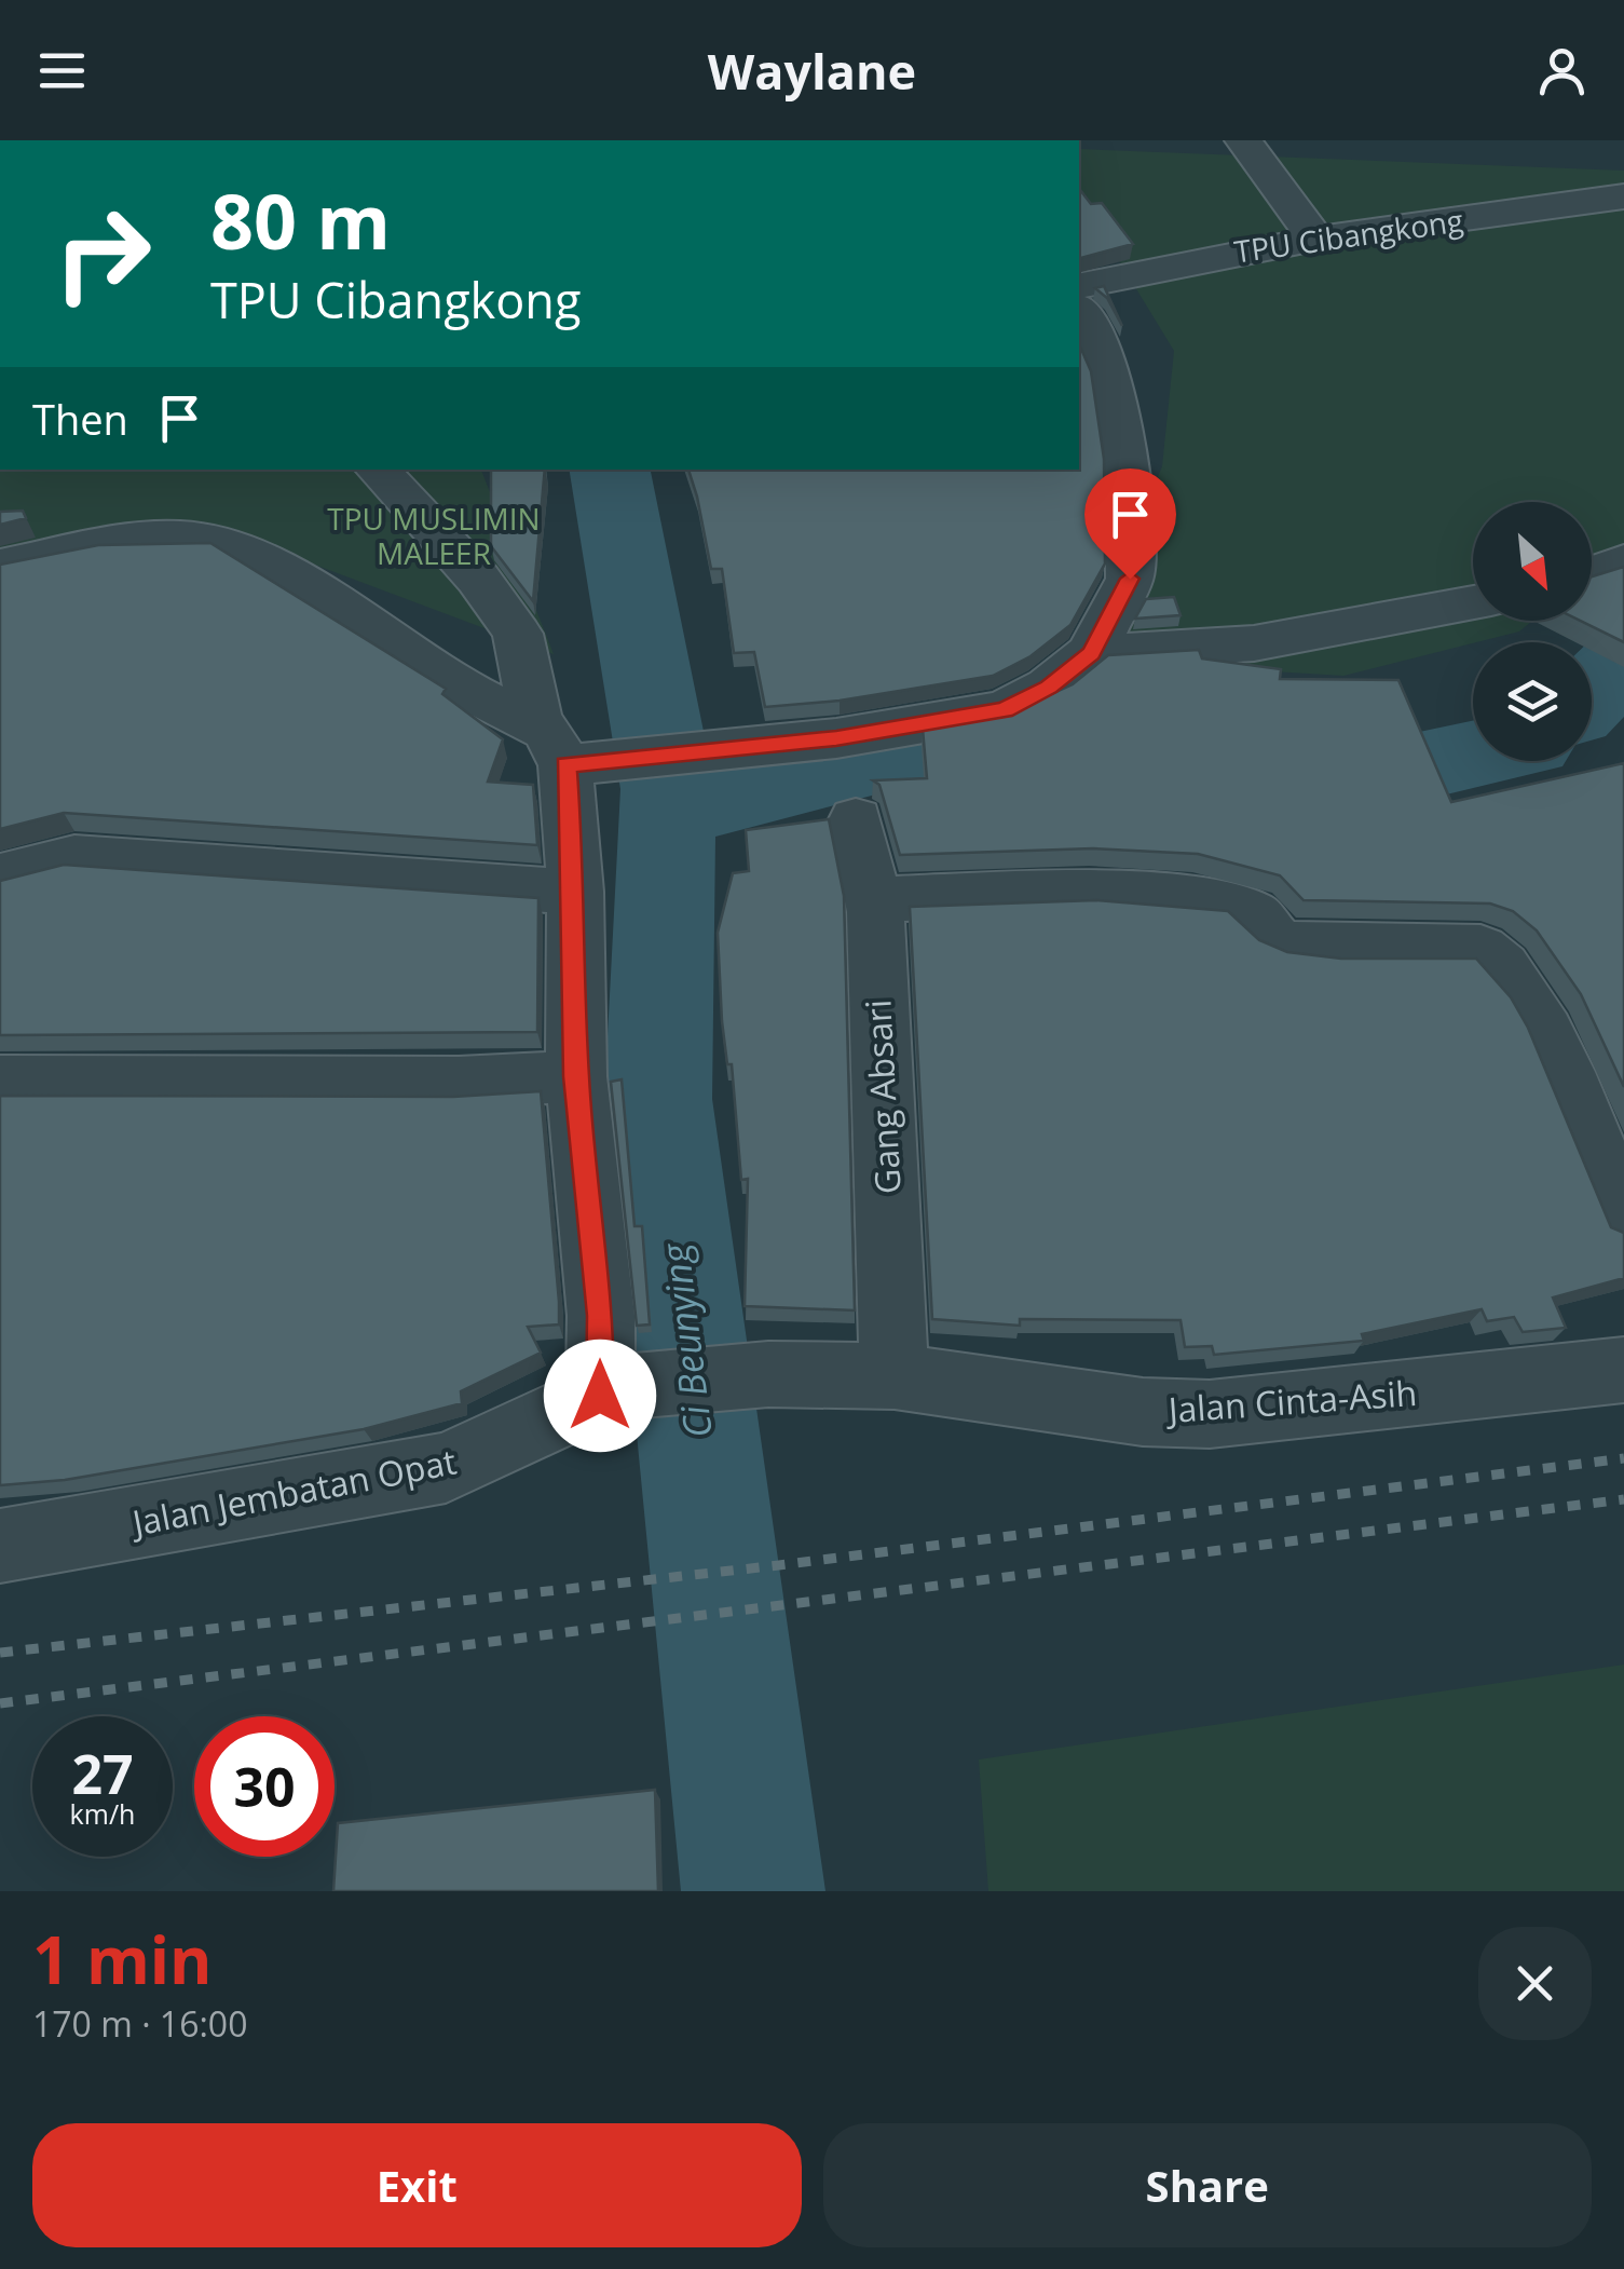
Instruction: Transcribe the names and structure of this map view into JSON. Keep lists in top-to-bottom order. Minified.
{"streets":{"street":["TPU Cibangkong","Gang Absari","Jalan Cinta-Asih","Jalan Jembatan Opat"]},"crossings":[["Gang Absari","Jalan Cinta-Asih"],["Jalan Cinta-Asih","Jalan Jembatan Opat"]],"water":["Ci Beunying"],"parks":["TPU MUSLIMIN MALEER"],"north":"bottom right","page":{"header":"Waylane","turn":["80 m","TPU Cibangkong"],"then":"Then","speed":"27 km/h","limit":"30","heading":["1 min","170 m · 16:00"],"buttons":["Exit","Share"]}}
